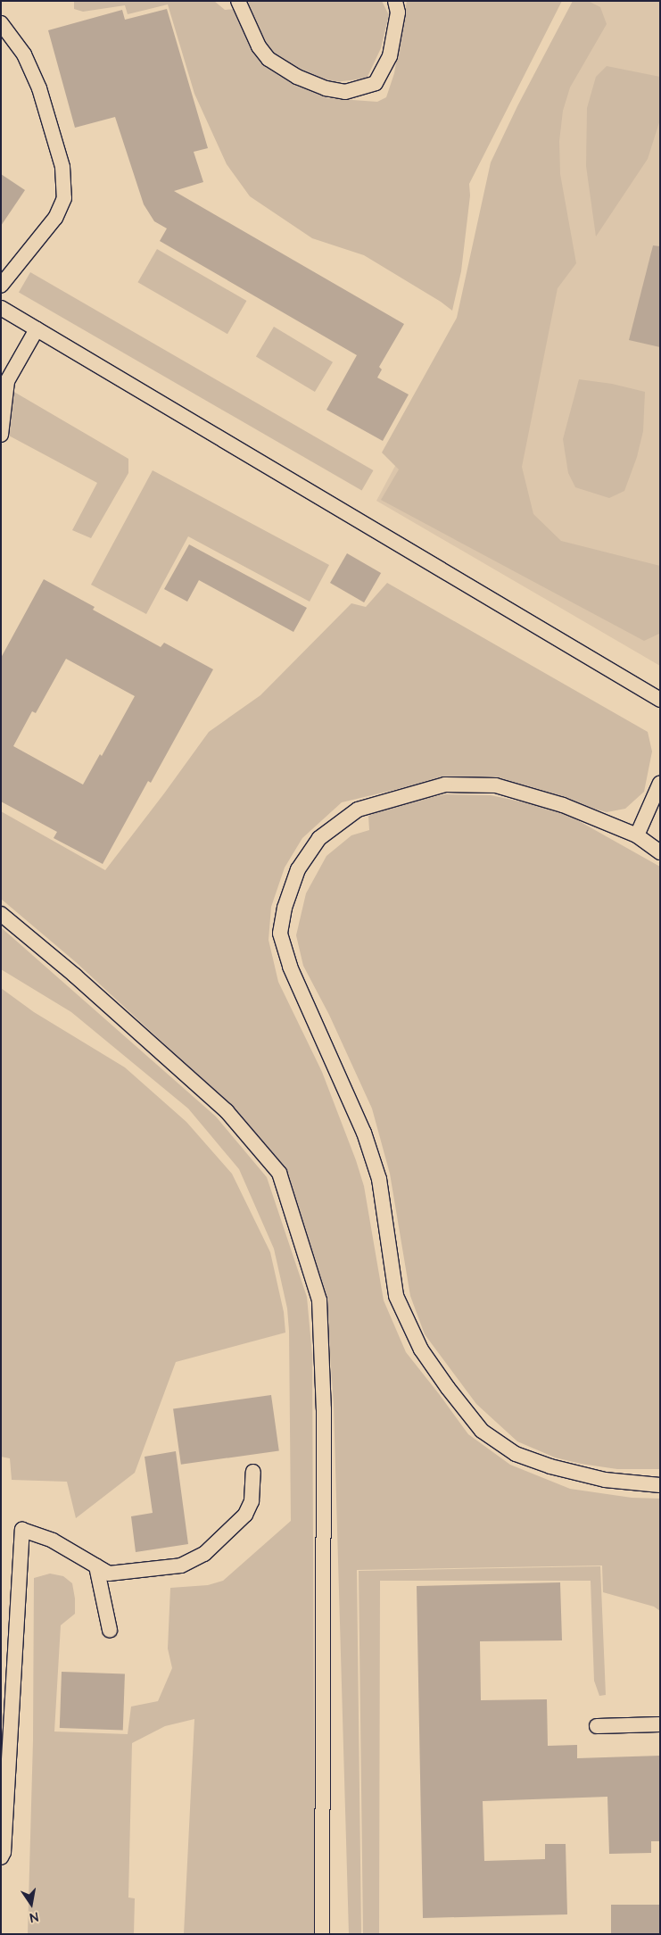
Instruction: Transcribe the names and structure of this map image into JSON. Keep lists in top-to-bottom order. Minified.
{"north":"bottom"}
